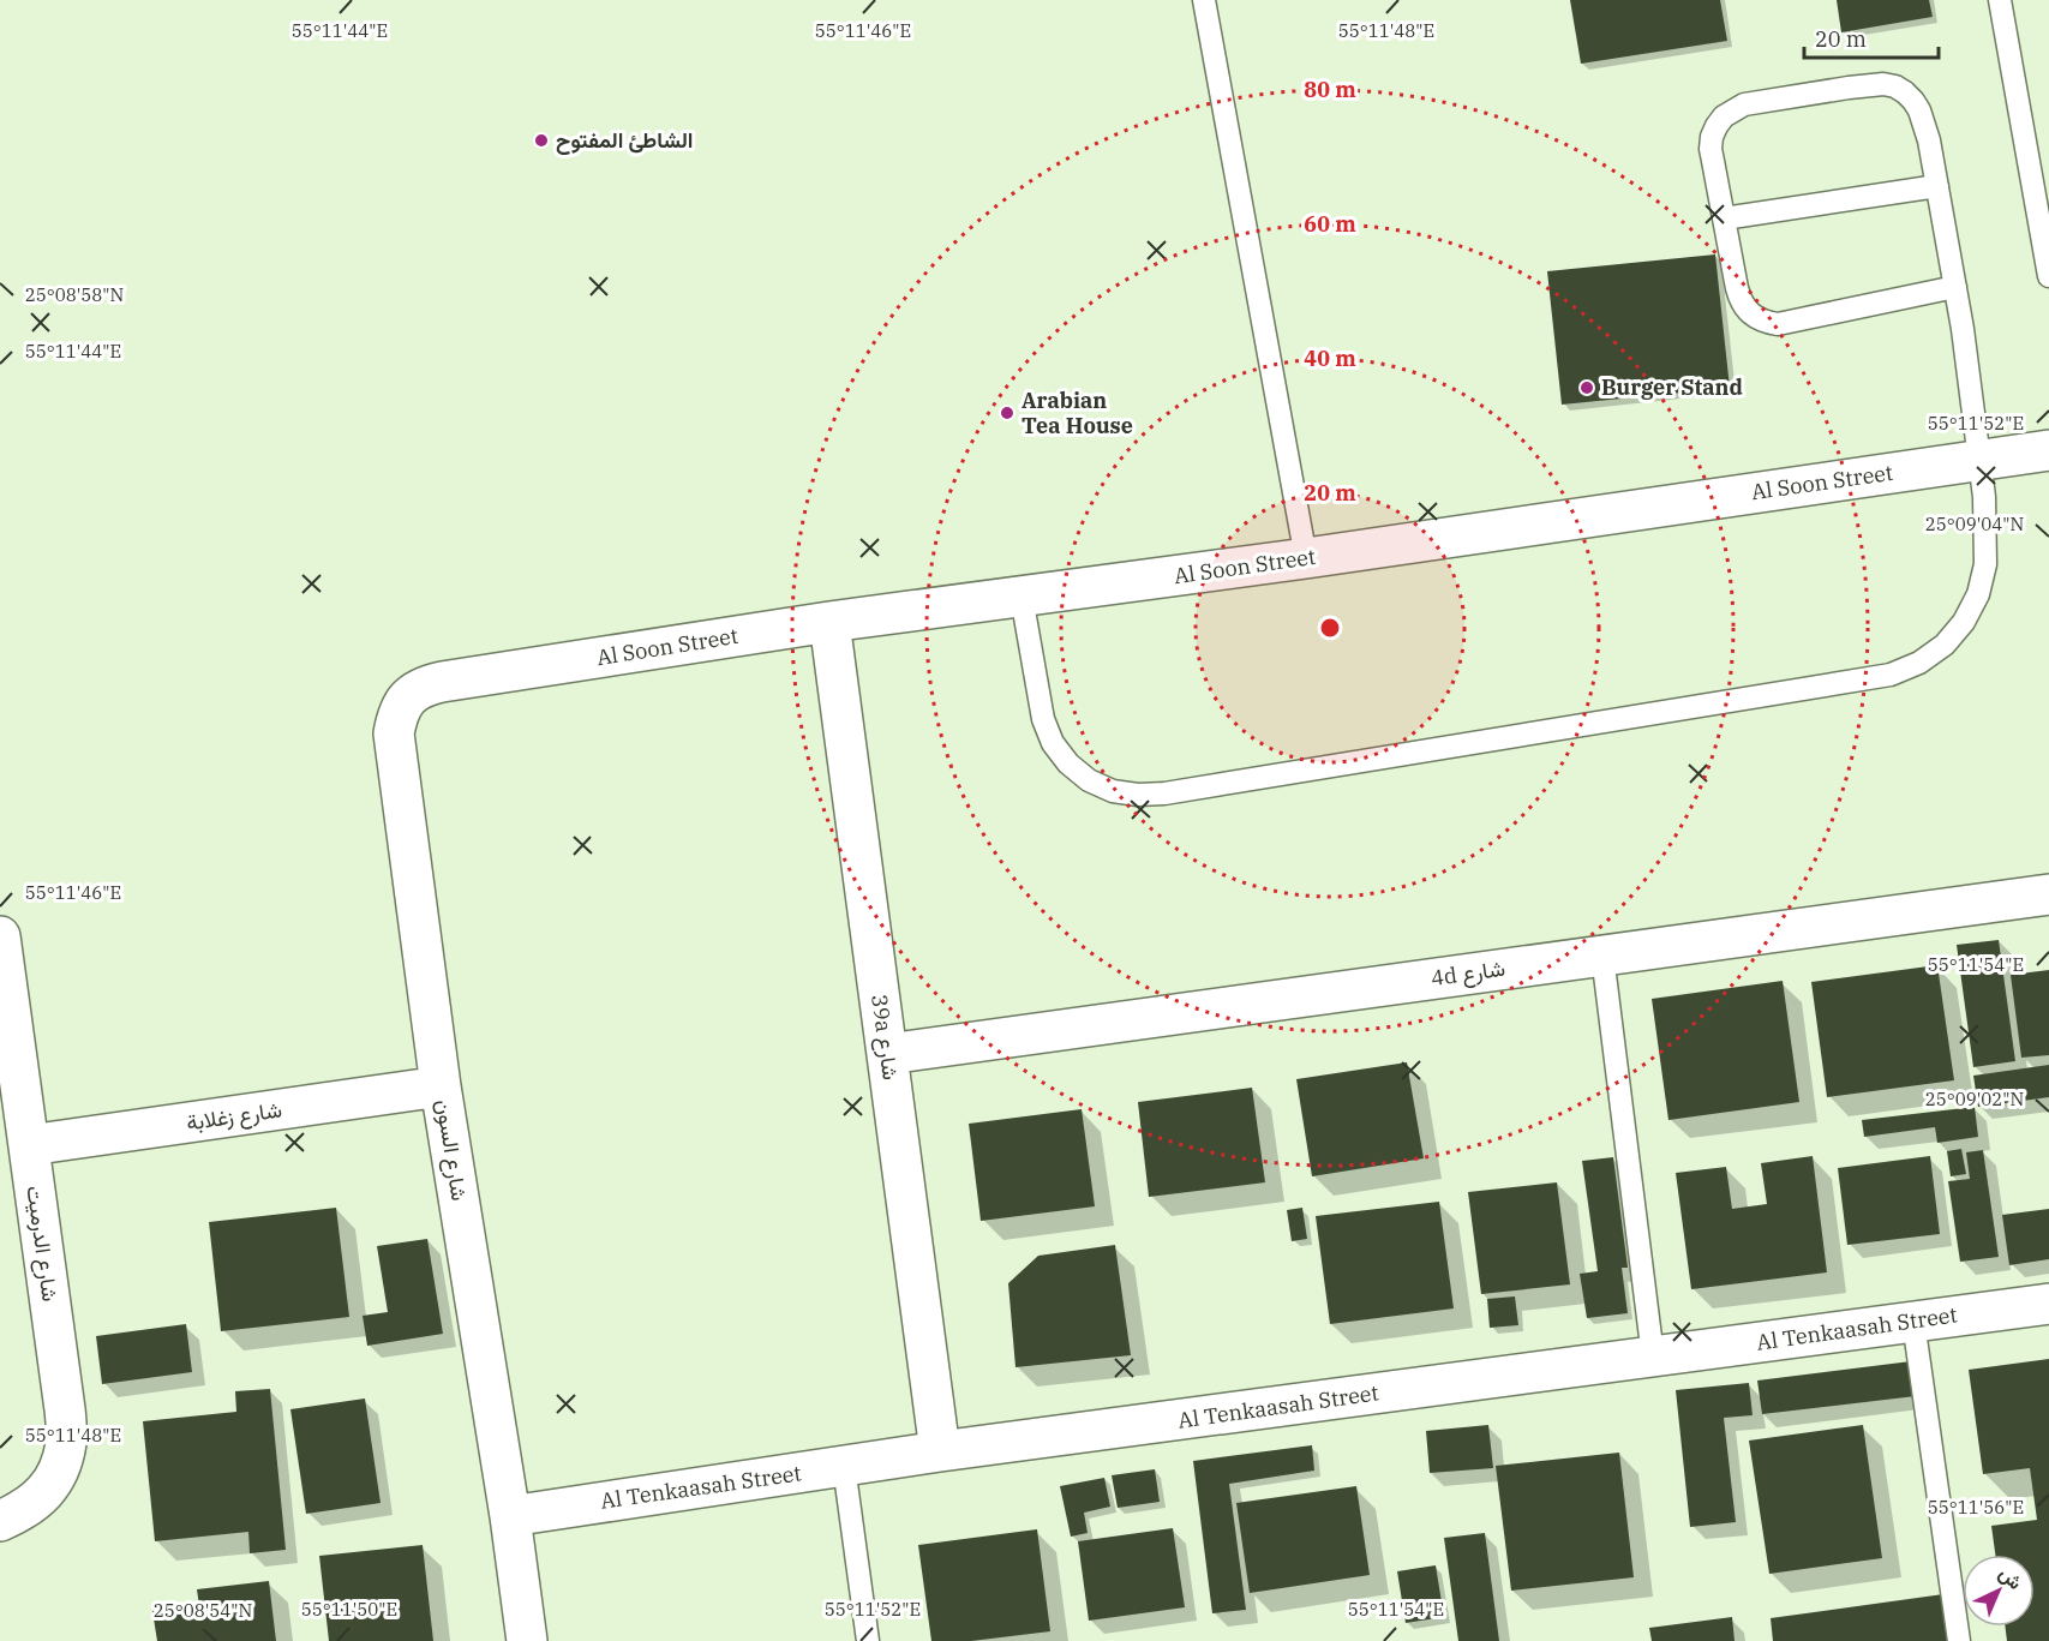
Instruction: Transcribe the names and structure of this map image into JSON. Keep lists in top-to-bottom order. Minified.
{"streets":{"street":["Al Soon Street","4d شارع","39a شارع","شارع زغلابة","شارع السون","شارع الدرميت","Al Tenkaasah Street"]},"crossings":[["Al Soon Street","39a شارع"],["Al Soon Street","شارع السون"],["4d شارع","39a شارع"],["39a شارع","Al Tenkaasah Street"],["شارع زغلابة","شارع السون"],["شارع زغلابة","شارع الدرميت"],["شارع السون","Al Tenkaasah Street"]],"places":["الشاطئ المفتوح","Burger Stand","Arabian Tea House"],"scale_bar":"20 m","north":"top right","coordinates":["55°11'44\"E","55°11'46\"E","55°11'48\"E","25°08'58\"N","55°11'52\"E","25°09'04\"N","55°11'54\"E","25°09'02\"N","55°11'56\"E","55°11'50\"E","25°08'54\"N"],"rings":["80 m","60 m","40 m","20 m"]}
